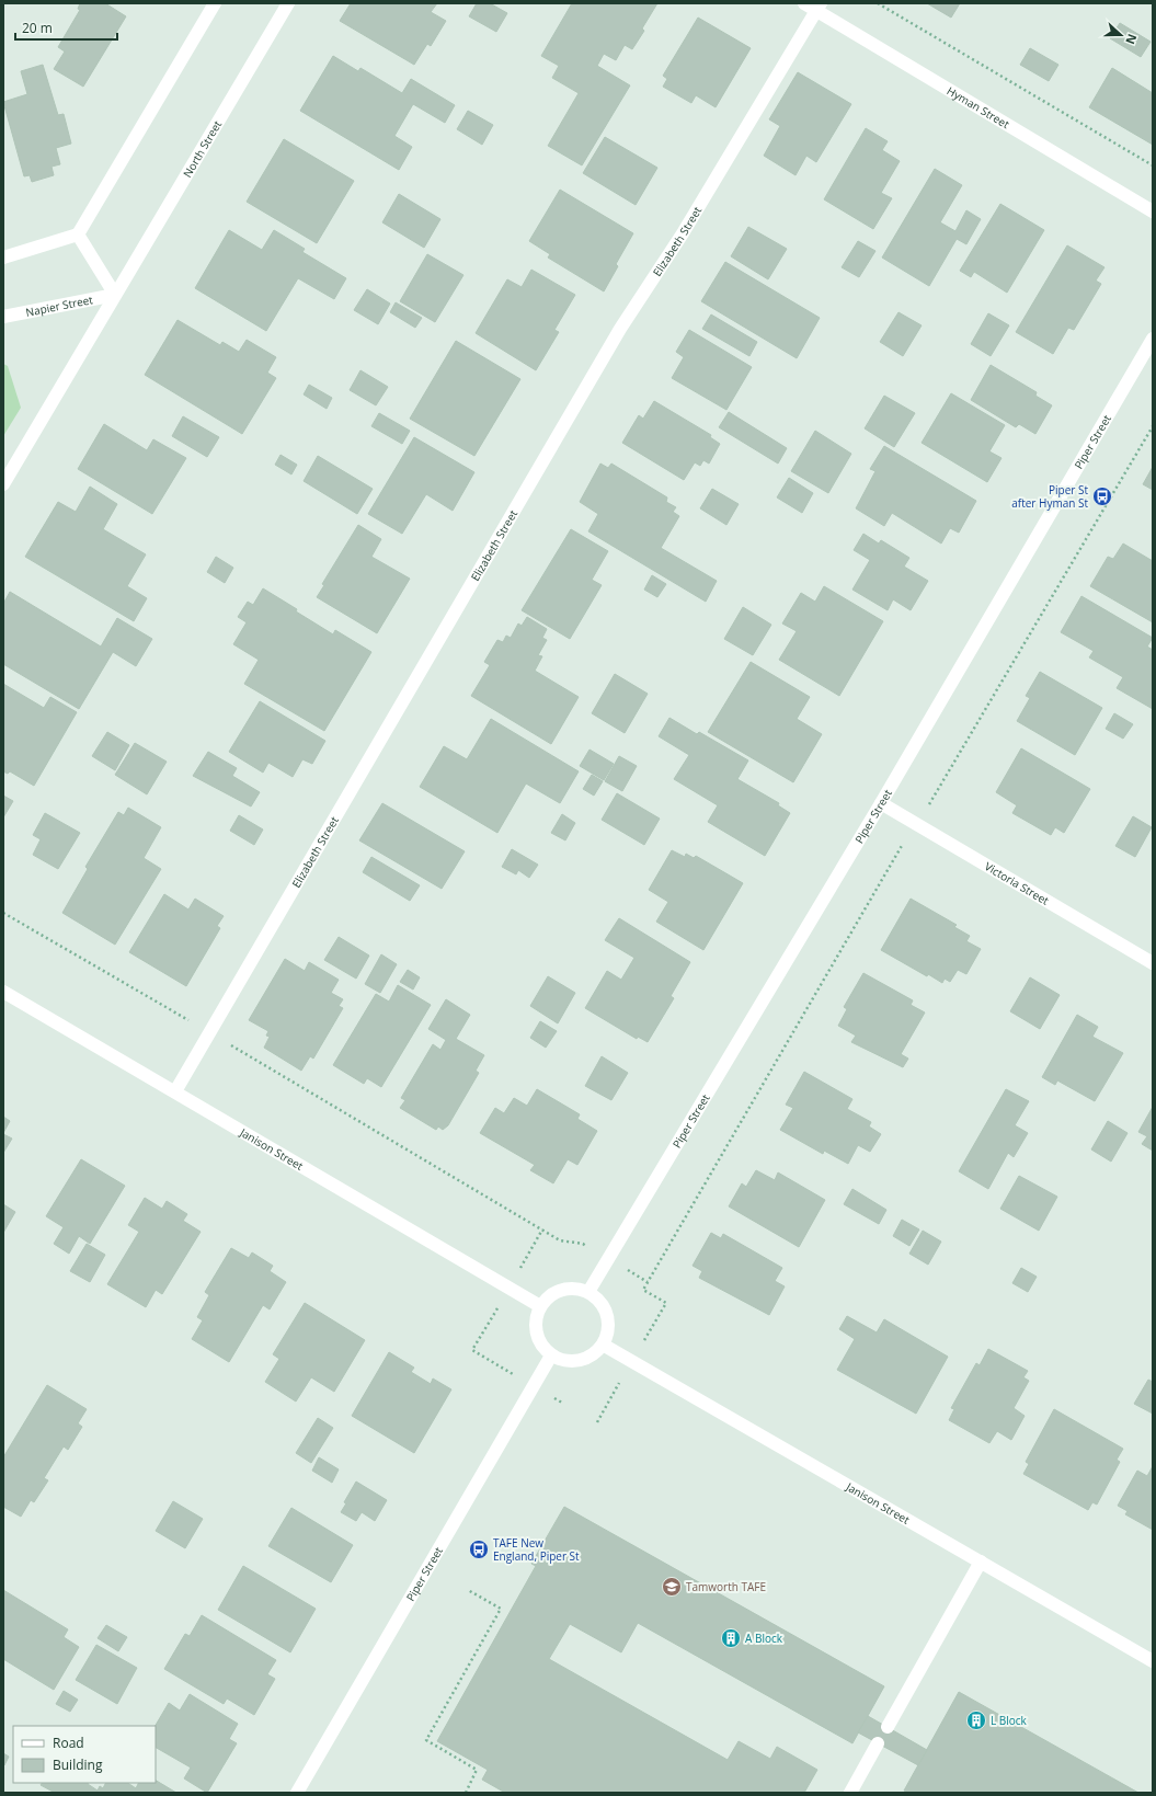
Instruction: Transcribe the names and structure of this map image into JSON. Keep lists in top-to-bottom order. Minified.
{"streets":{"street":["Hyman Street","North Street","Elizabeth Street","Napier Street","Piper Street","Victoria Street","Janison Street"]},"crossings":[["Hyman Street","Elizabeth Street"],["North Street","Napier Street"],["Elizabeth Street","Janison Street"],["Piper Street","Victoria Street"],["Piper Street","Janison Street"]],"places":{"bus stop":["Piper St after Hyman St","TAFE New England, Piper St"],"school or university":["Tamworth TAFE"],"building":["A Block","L Block"]},"legend":["Road","Building"],"scale_bar":"20 m","north":"right"}
